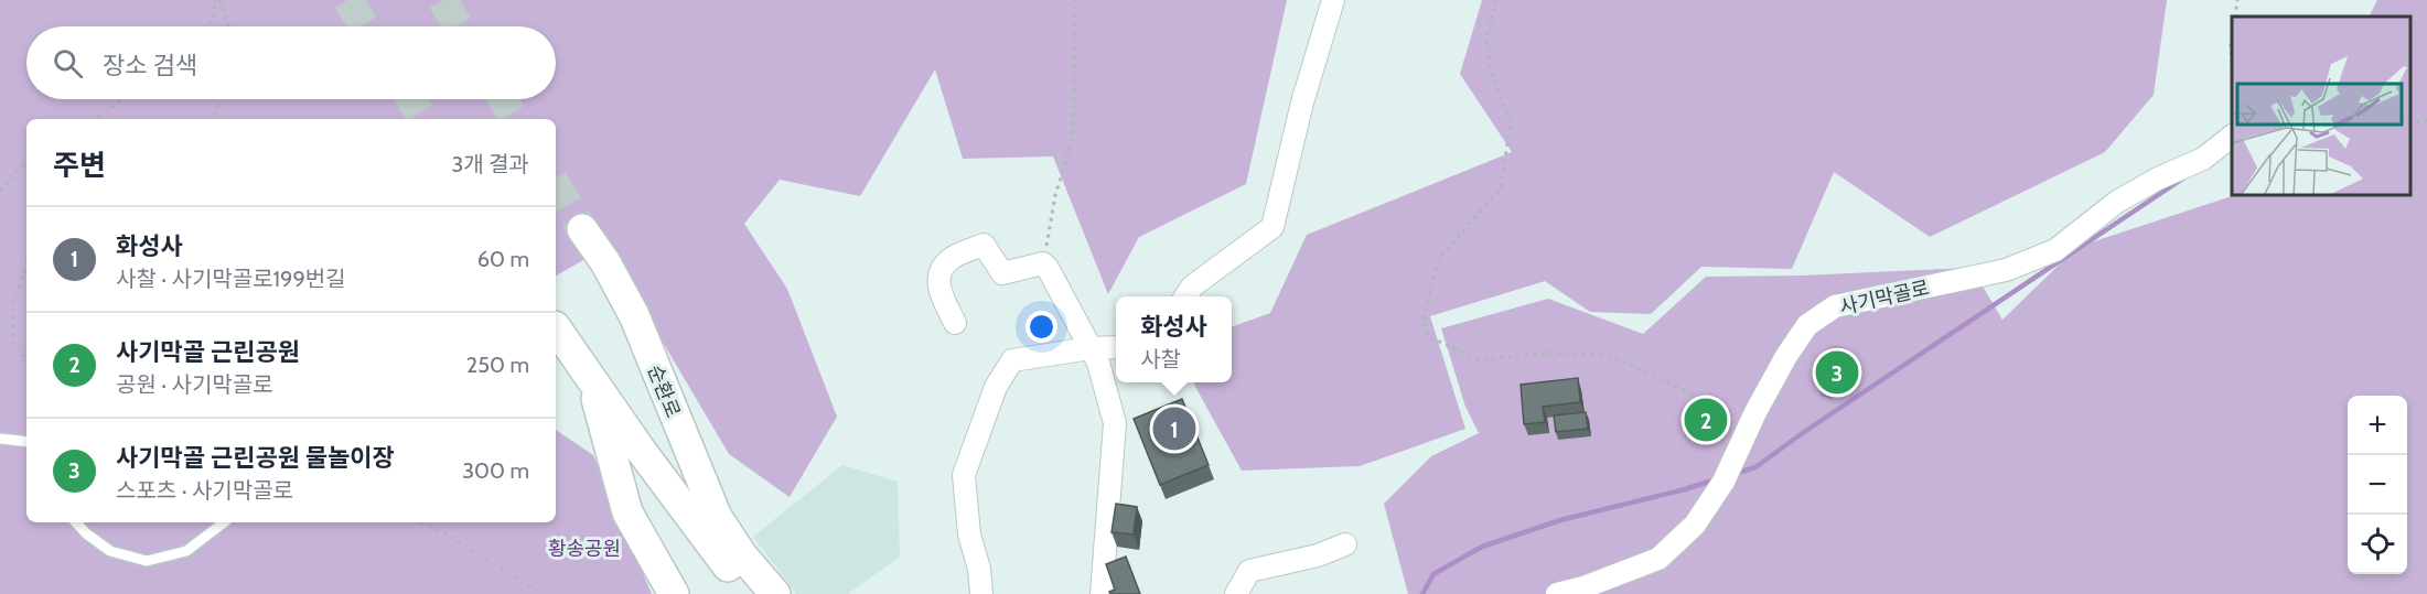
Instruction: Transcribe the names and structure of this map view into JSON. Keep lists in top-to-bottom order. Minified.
{"streets":{"main road":["순환로"],"street":["사기막골로"]},"parks":["황송공원"],"page":{"search":"장소 검색","heading":["주변","3개 결과"],"list":[{"mark":"1","name":"화성사","note":"사찰 · 사기막골로199번길","value":"60 m"},{"mark":"2","name":"사기막골 근린공원","note":"공원 · 사기막골로","value":"250 m"},{"mark":"3","name":"사기막골 근린공원 물놀이장","note":"스포츠 · 사기막골로","value":"300 m"}],"popup":["화성사","사찰"],"pins":["3","2","1"],"map_buttons":["+","−"]}}
